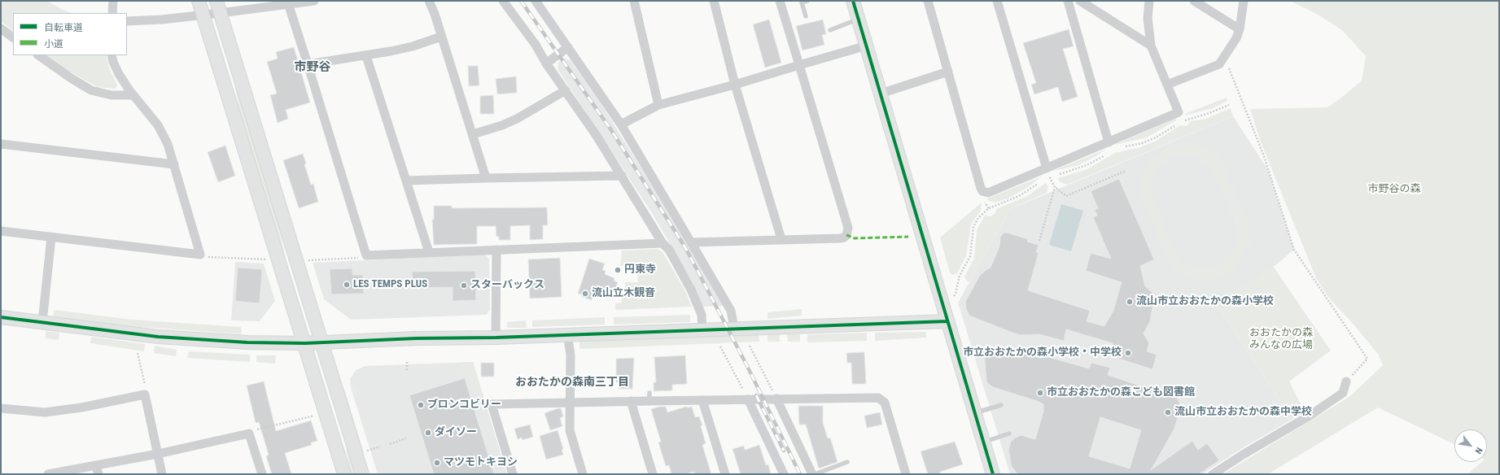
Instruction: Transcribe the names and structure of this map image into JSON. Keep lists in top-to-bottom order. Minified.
{"districts":["市野谷","おおたかの森南三丁目"],"parks":["市野谷の森","おおたかの森 みんなの広場"],"places":["円東寺","LES TEMPS PLUS","スターバックス","流山立木観音","流山市立おおたかの森小学校","市立おおたかの森小学校・中学校","市立おおたかの森こども図書館","ブロンコビリー","流山市立おおたかの森中学校","ダイソー","マツモトキヨシ"],"legend":["自転車道","小道"],"north":"bottom right"}
